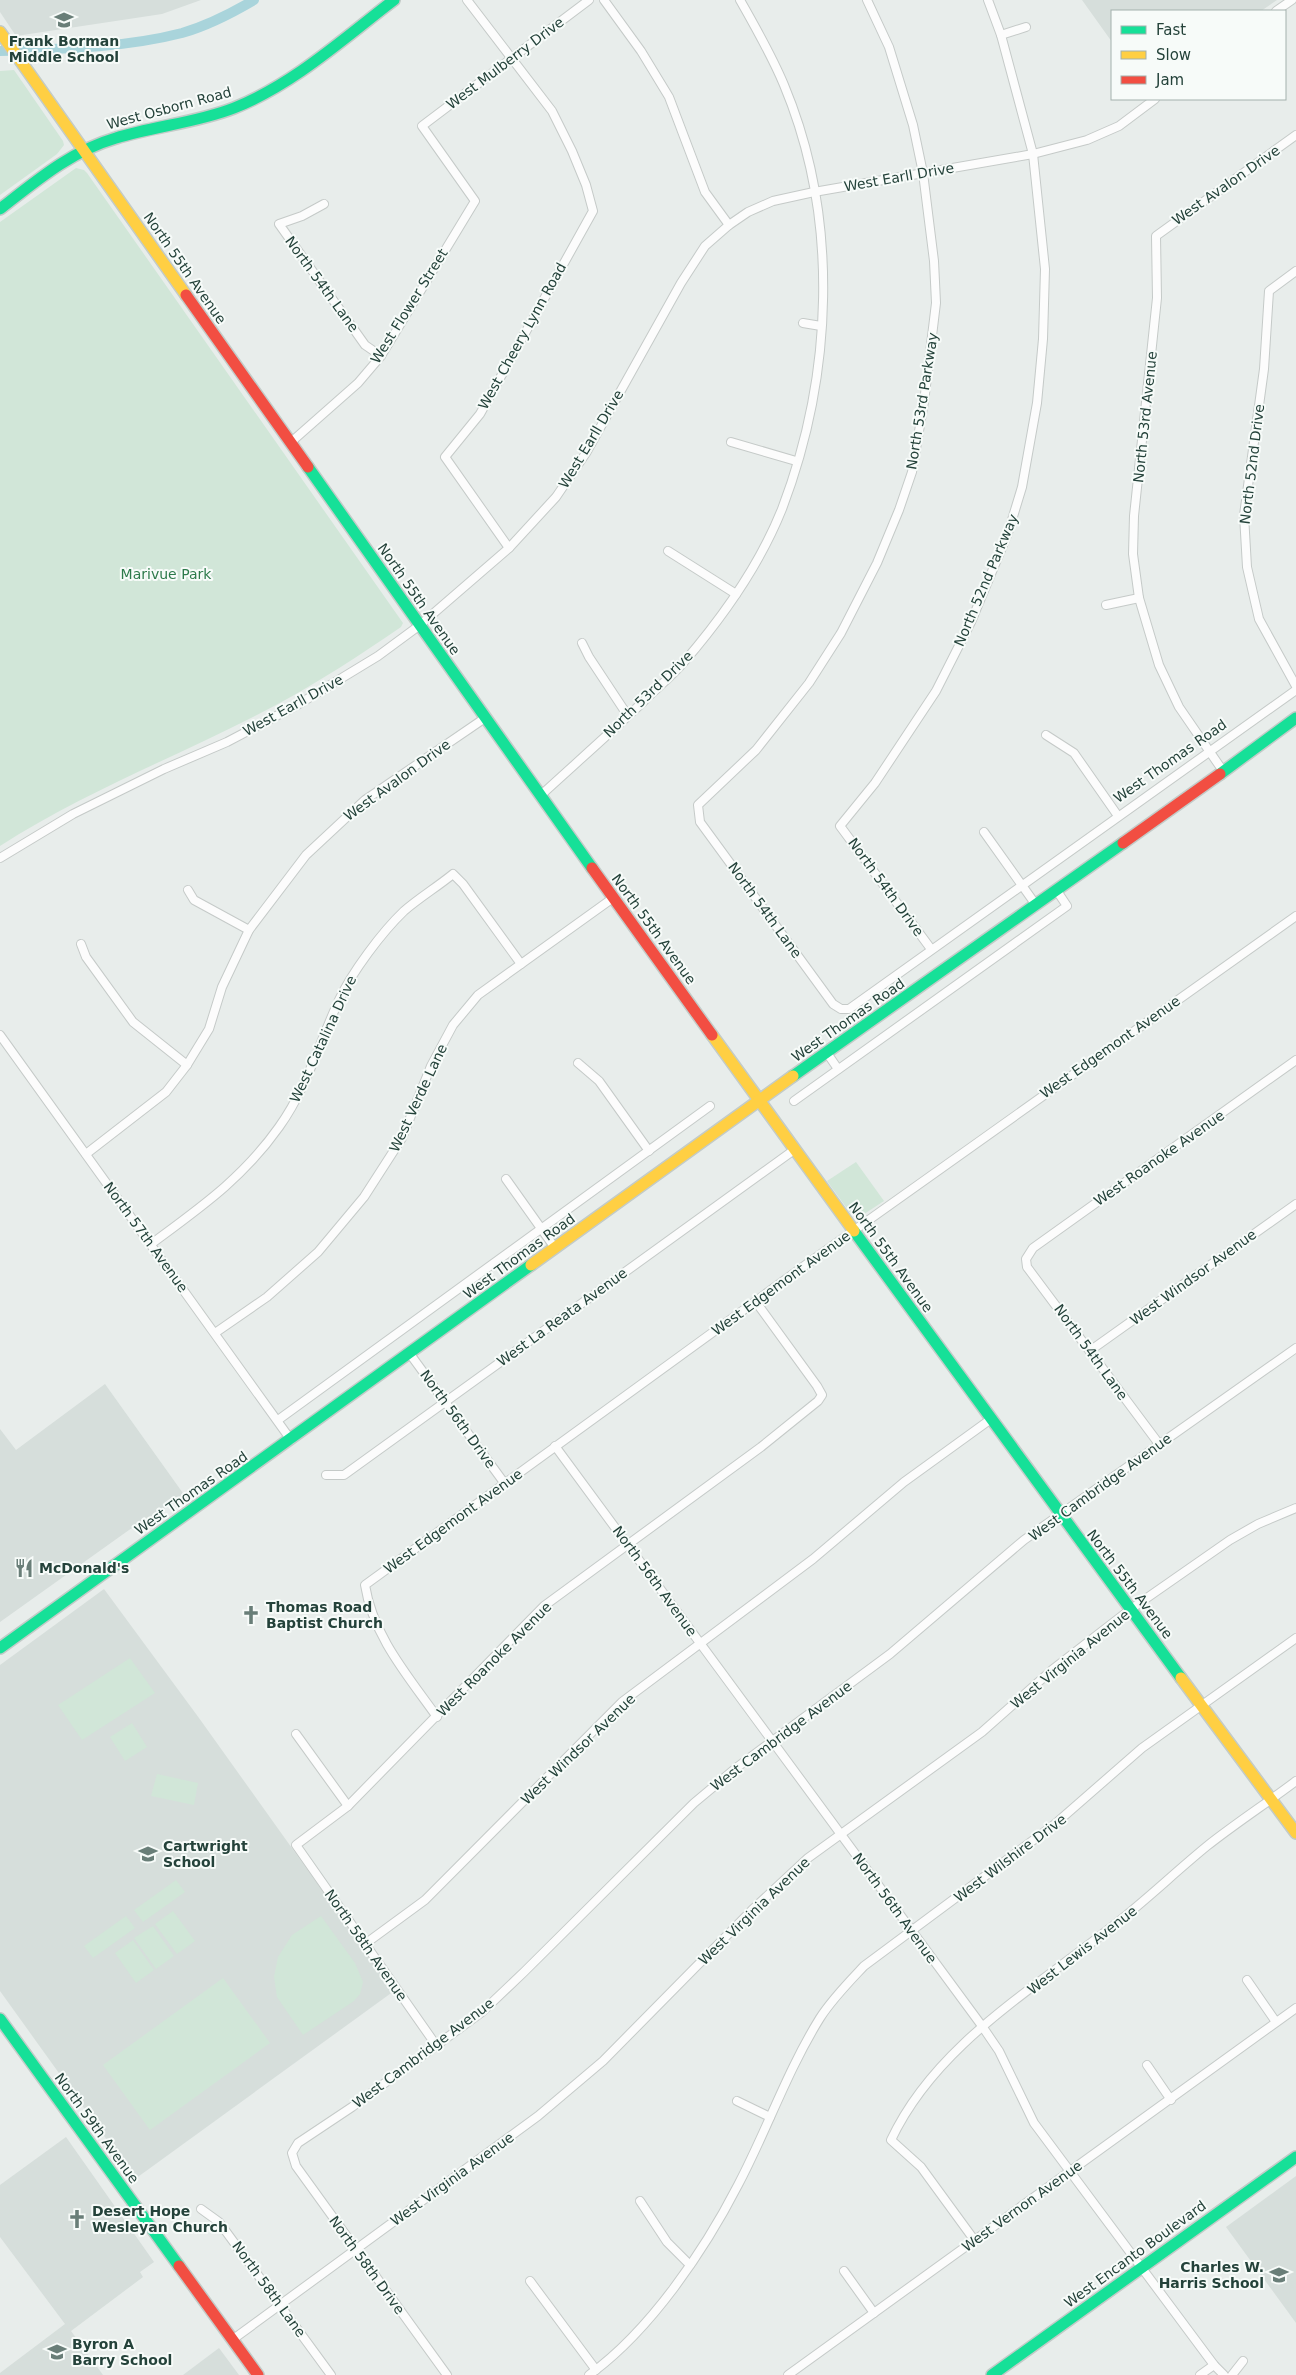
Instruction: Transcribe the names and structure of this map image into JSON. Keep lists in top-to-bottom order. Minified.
{"streets":{"street":["West Mulberry Drive","West Osborn Road","West Earll Drive","West Avalon Drive","North 55th Avenue","North 54th Lane","West Flower Street","West Cheery Lynn Road","North 53rd Parkway","North 53rd Avenue","North 52nd Drive","North 52nd Parkway","North 53rd Drive","West Thomas Road","North 54th Drive","West Catalina Drive","West Edgemont Avenue","West Verde Lane","West Roanoke Avenue","North 57th Avenue","West Windsor Avenue","West La Reata Avenue","North 56th Drive","West Cambridge Avenue","North 56th Avenue","West Virginia Avenue","West Wilshire Drive","North 58th Avenue","West Lewis Avenue","North 59th Avenue","West Vernon Avenue","West Encanto Boulevard","North 58th Drive","North 58th Lane"]},"crossings":[["West Mulberry Drive","West Flower Street"],["West Mulberry Drive","West Cheery Lynn Road"],["West Osborn Road","North 55th Avenue"],["West Earll Drive","North 55th Avenue"],["West Earll Drive","West Cheery Lynn Road"],["West Earll Drive","North 53rd Parkway"],["West Earll Drive","North 52nd Parkway"],["West Earll Drive","North 53rd Drive"],["West Avalon Drive","North 55th Avenue"],["West Avalon Drive","North 53rd Avenue"],["West Avalon Drive","North 57th Avenue"],["North 55th Avenue","West Flower Street"],["North 55th Avenue","North 53rd Drive"],["North 55th Avenue","West Thomas Road"],["North 55th Avenue","West Edgemont Avenue"],["North 55th Avenue","West Verde Lane"],["North 55th Avenue","West Windsor Avenue"],["North 55th Avenue","West La Reata Avenue"],["North 55th Avenue","West Cambridge Avenue"],["North 55th Avenue","West Virginia Avenue"],["North 55th Avenue","West Wilshire Drive"],["North 55th Avenue","West Lewis Avenue"],["North 54th Lane","West Flower Street"],["North 54th Lane","North 53rd Parkway"],["North 54th Lane","West Thomas Road"],["North 54th Lane","West Roanoke Avenue"],["North 54th Lane","West Windsor Avenue"],["North 54th Lane","West Cambridge Avenue"],["North 53rd Avenue","West Thomas Road"],["North 52nd Drive","West Thomas Road"],["North 52nd Parkway","North 54th Drive"],["West Thomas Road","North 54th Drive"],["West Thomas Road","North 57th Avenue"],["West Thomas Road","North 56th Drive"],["West Catalina Drive","West Verde Lane"],["West Catalina Drive","North 57th Avenue"],["West Edgemont Avenue","West Roanoke Avenue"],["West Edgemont Avenue","North 56th Drive"],["West Edgemont Avenue","North 56th Avenue"],["West Verde Lane","North 57th Avenue"],["West Roanoke Avenue","North 56th Avenue"],["West Roanoke Avenue","North 58th Avenue"],["West Windsor Avenue","North 56th Avenue"],["West Windsor Avenue","North 58th Avenue"],["West La Reata Avenue","North 56th Drive"],["West Cambridge Avenue","North 56th Avenue"],["West Cambridge Avenue","North 58th Avenue"],["West Cambridge Avenue","North 58th Drive"],["North 56th Avenue","West Virginia Avenue"],["North 56th Avenue","West Wilshire Drive"],["North 56th Avenue","West Lewis Avenue"],["North 56th Avenue","West Vernon Avenue"],["North 56th Avenue","West Encanto Boulevard"],["West Virginia Avenue","North 59th Avenue"],["West Virginia Avenue","North 58th Drive"],["West Virginia Avenue","North 58th Lane"],["West Lewis Avenue","West Vernon Avenue"]],"parks":["Marivue Park"],"places":{"school or university":["Frank Borman Middle School","Cartwright School","Charles W. Harris School","Byron A Barry School"],"restaurant":["McDonald's"],"church":["Thomas Road Baptist Church","Desert Hope Wesleyan Church"]},"legend":["Fast","Slow","Jam"]}
